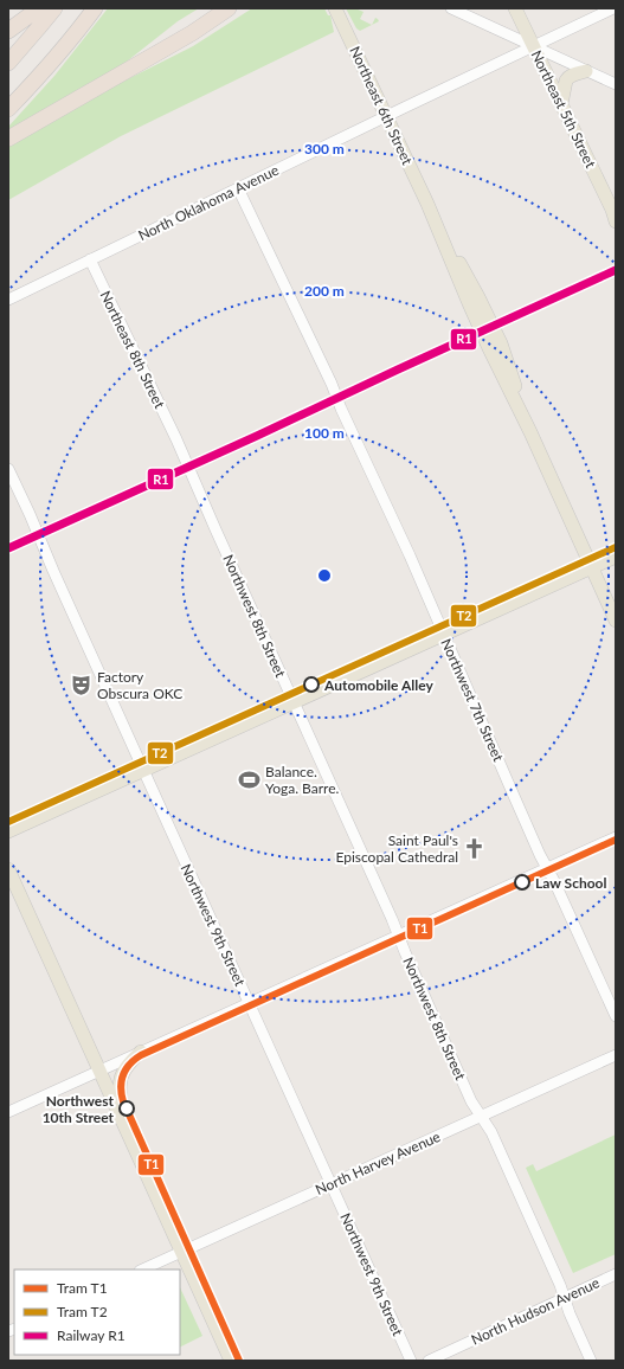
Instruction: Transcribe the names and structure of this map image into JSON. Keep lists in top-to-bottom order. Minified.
{"streets":{"main road":["Northeast 6th Street","Northeast 5th Street"],"street":["North Oklahoma Avenue","Northeast 8th Street","Northwest 8th Street","Northwest 7th Street","Northwest 9th Street","North Harvey Avenue","North Hudson Avenue"]},"crossings":[["Northeast 6th Street","North Oklahoma Avenue"],["Northeast 5th Street","North Oklahoma Avenue"],["North Oklahoma Avenue","Northeast 8th Street"],["North Oklahoma Avenue","Northwest 7th Street"],["Northeast 8th Street","Northwest 8th Street"],["Northwest 8th Street","North Harvey Avenue"],["Northwest 8th Street","North Hudson Avenue"],["Northwest 9th Street","North Harvey Avenue"]],"places":{"theatre":["Factory Obscura OKC"],"other":["Automobile Alley","Law School","Northwest 10th Street"],"sports":["Balance. Yoga. Barre."],"church":["Saint Paul's Episcopal Cathedral"]},"lines":["rail line R1","tram line T2","tram line T1"],"legend":["Tram T1","Tram T2","Railway R1"],"rings":["300 m","200 m","100 m"]}
